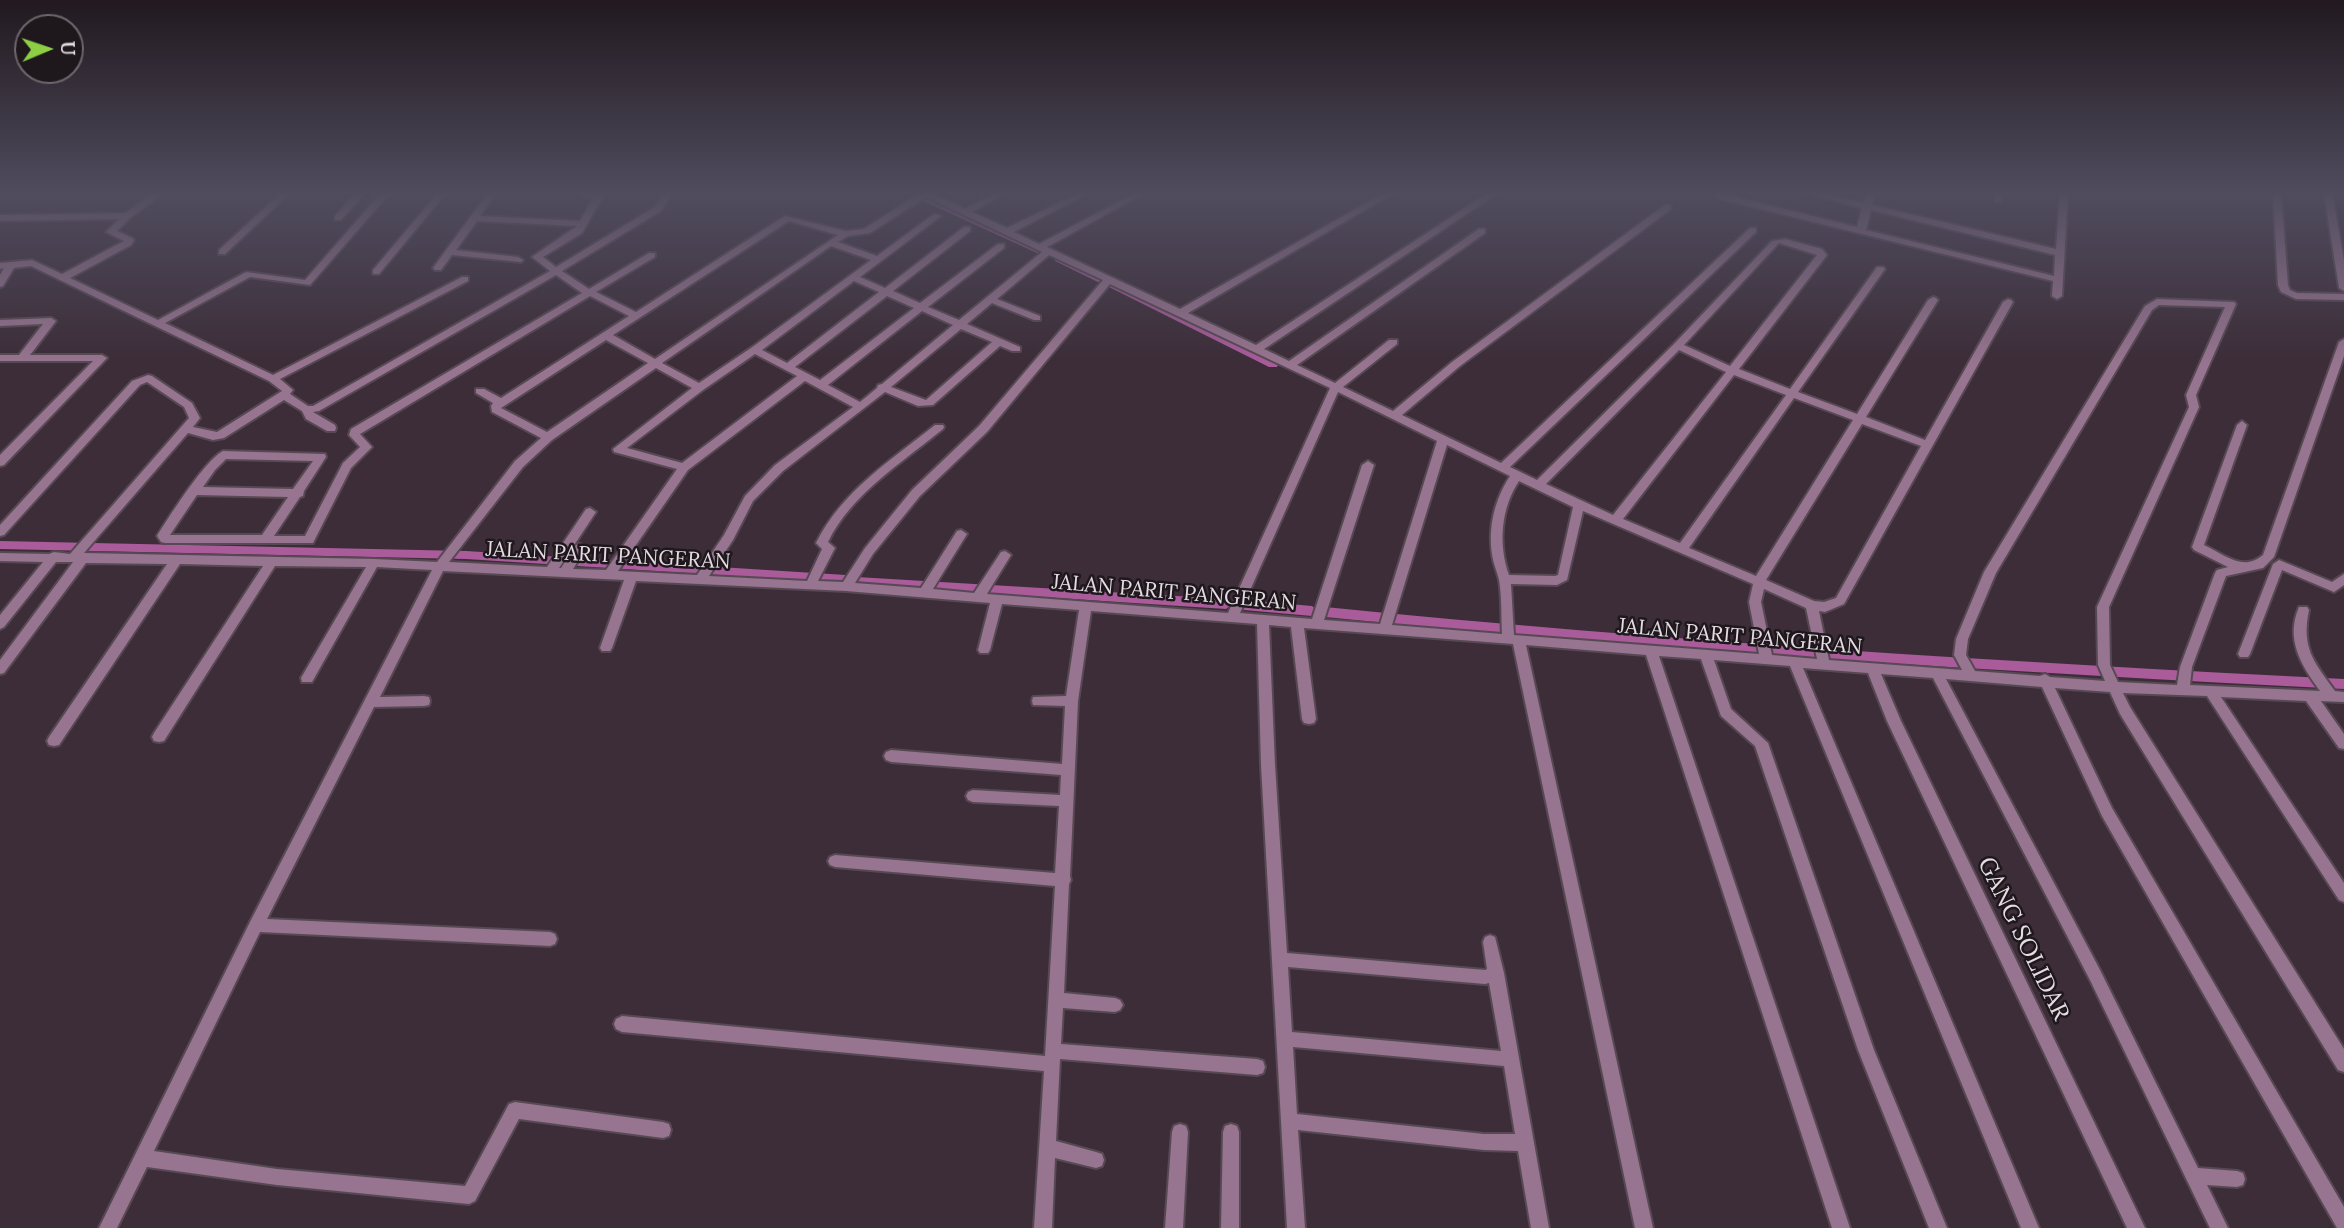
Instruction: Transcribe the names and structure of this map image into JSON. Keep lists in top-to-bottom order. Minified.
{"streets":{"street":["JALAN PARIT PANGERAN","GANG SOLIDAR"]},"crossings":[["JALAN PARIT PANGERAN","GANG SOLIDAR"]],"north":"right"}
